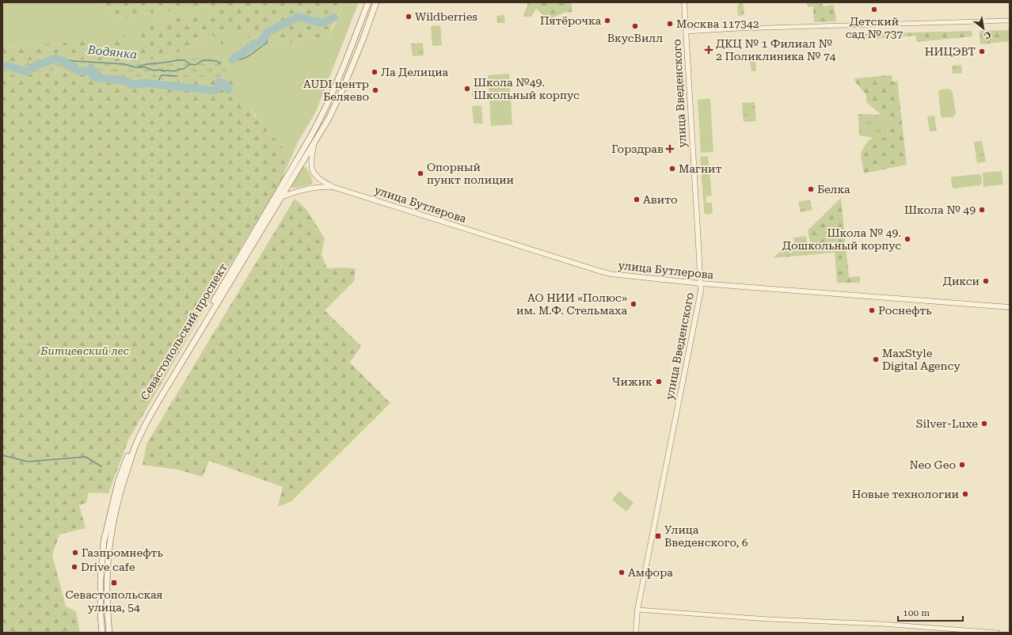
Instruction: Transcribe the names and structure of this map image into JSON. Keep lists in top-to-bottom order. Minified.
{"streets":{"main road":["Севастопольский проспект"],"street":["улица Введенского","улица Бутлерова"]},"crossings":[["улица Введенского","улица Бутлерова"],["улица Бутлерова","Севастопольский проспект"]],"water":["Водянка"],"parks":["Битцевский лес"],"places":{"other":["Детский сад № 737","Wildberries","Пятёрочка","Москва 117342","ВкусВилл","НИЦЭВТ","Ла Делициа","Школа №49. Школьный корпус","AUDI центр Беляево","Магнит","Опорный пункт полиции","Белка","Авито","Школа № 49","Школа № 49. Дошкольный корпус","Дикси","АО НИИ «Полюс» им. М.Ф. Стельмаха","Роснефть","MaxStyle Digital Agency","Чижик","Silver-Luxe","Neo Geo","Новые технологии","Газпромнефть","Drive cafe","Амфора"],"health":["ДКЦ № 1 Филиал № 2 Поликлиника № 74","Горздрав"],"transit":["Улица Введенского, 6","Севастопольская улица, 54"]},"scale_bar":"100 m","north":"bottom right"}
